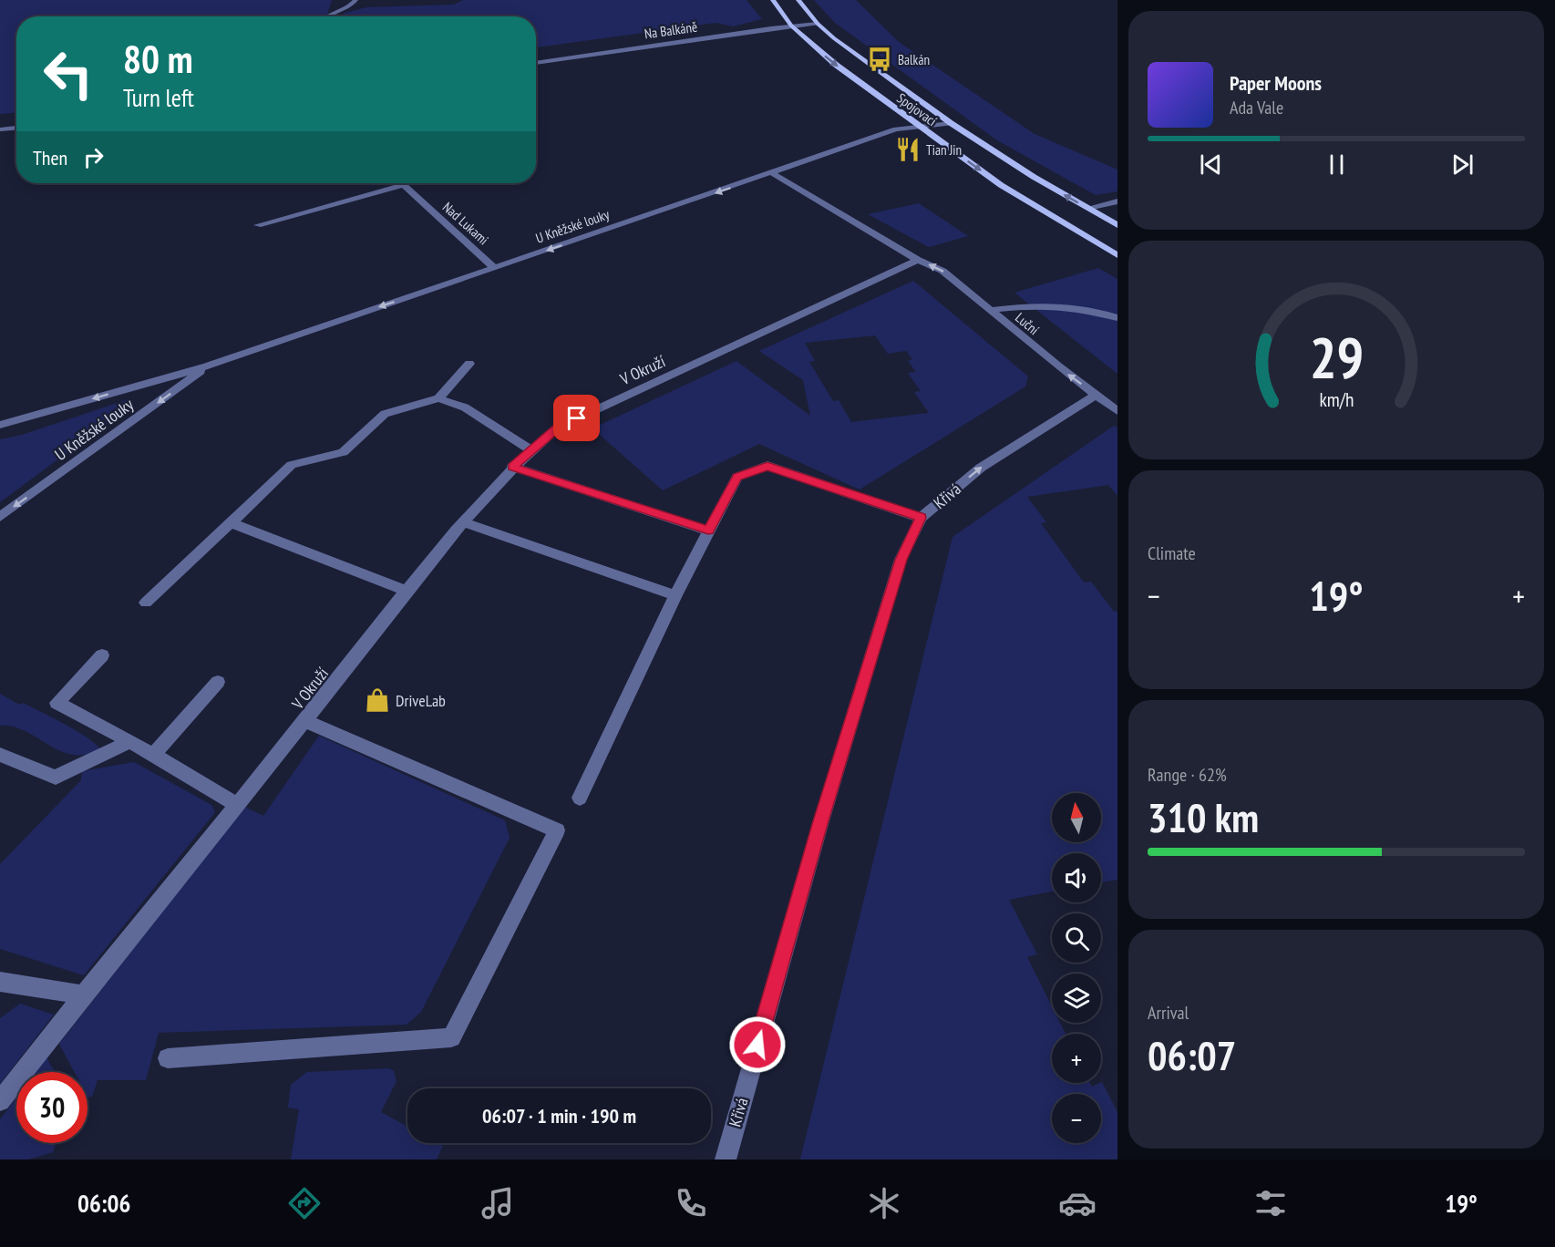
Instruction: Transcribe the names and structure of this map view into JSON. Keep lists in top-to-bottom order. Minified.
{"streets":{"main road":["Spojovací"],"street":["Na Balkáně","Nad Lukami","U Kněžské louky","Luční","V Okruží","Křivá"]},"crossings":[["Na Balkáně","Spojovací"],["Spojovací","U Kněžské louky"],["Nad Lukami","U Kněžské louky"],["Luční","V Okruží"],["Luční","Křivá"]],"one_way":["U Kněžské louky","Luční"],"places":{"bus stop":["Balkán"],"restaurant":["Tian Jin"],"shop":["DriveLab"]},"north":"top","page":{"turn":["80 m","Turn left"],"song":["Paper Moons","Ada Vale"],"then":"Then","tile":["Climate",["Range · 62%","310 km"],["Arrival","06:07"]],"heat":["−","19°","+"],"map_buttons":["+","−"],"limit":"30","trip":"06:07 · 1 min · 190 m","tabs":["06:06","19°"],"gauge":["29","km/h"]}}
